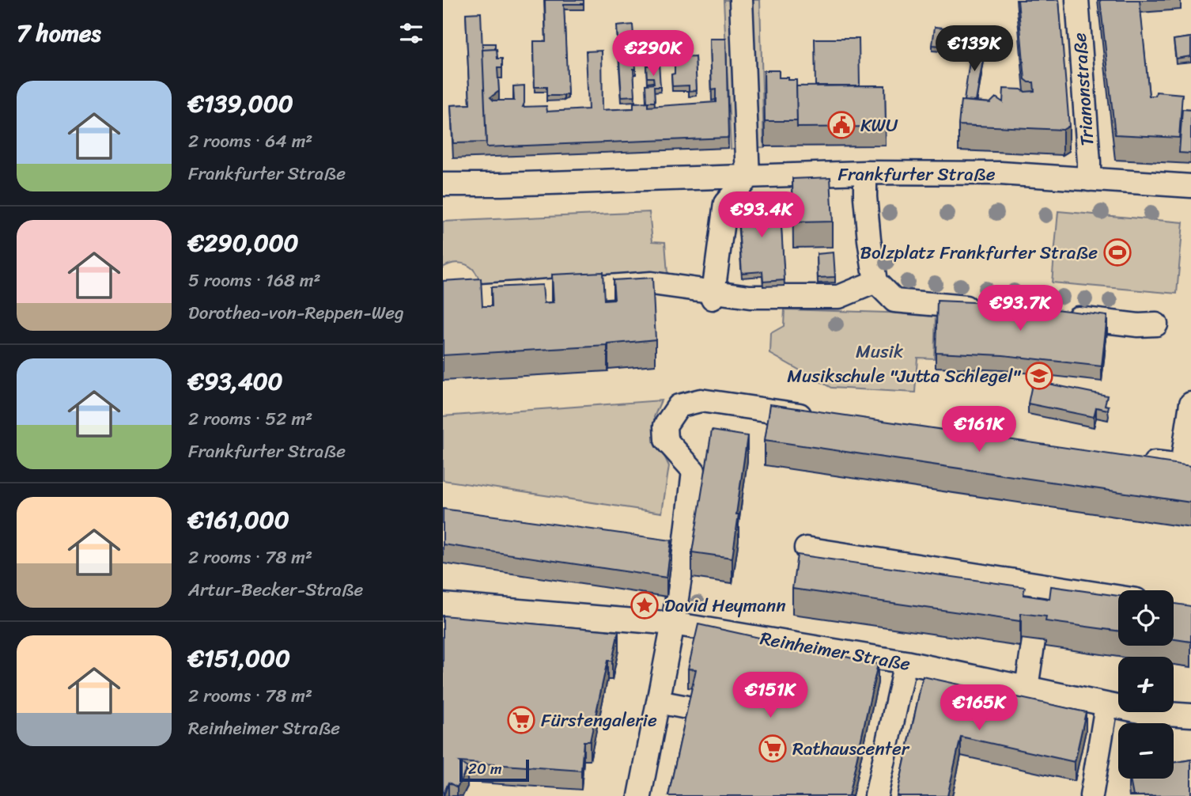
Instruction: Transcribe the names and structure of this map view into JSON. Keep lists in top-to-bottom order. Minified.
{"streets":{"street":["Trianonstraße","Frankfurter Straße","Reinheimer Straße"]},"crossings":[["Trianonstraße","Frankfurter Straße"]],"parks":["Musik"],"places":{"public building":["KWU"],"sports":["Bolzplatz Frankfurter Straße"],"school or university":["Musikschule \"Jutta Schlegel\""],"place":["David Heymann"],"supermarket":["Fürstengalerie","Rathauscenter"]},"scale_bar":"20 m","page":{"heading":"7 homes","price":["€139K","€290K","€93.4K","€93.7K","€161K","€151K","€165K"],"list":[{"name":"€139,000","note":"2 rooms · 64 m² · Frankfurter Straße"},{"name":"€290,000","note":"5 rooms · 168 m² · Dorothea-von-Reppen-Weg"},{"name":"€93,400","note":"2 rooms · 52 m² · Frankfurter Straße"},{"name":"€161,000","note":"2 rooms · 78 m² · Artur-Becker-Straße"},{"name":"€151,000","note":"2 rooms · 78 m² · Reinheimer Straße"}],"map_buttons":["+","−"],"scale":"20 m"}}
